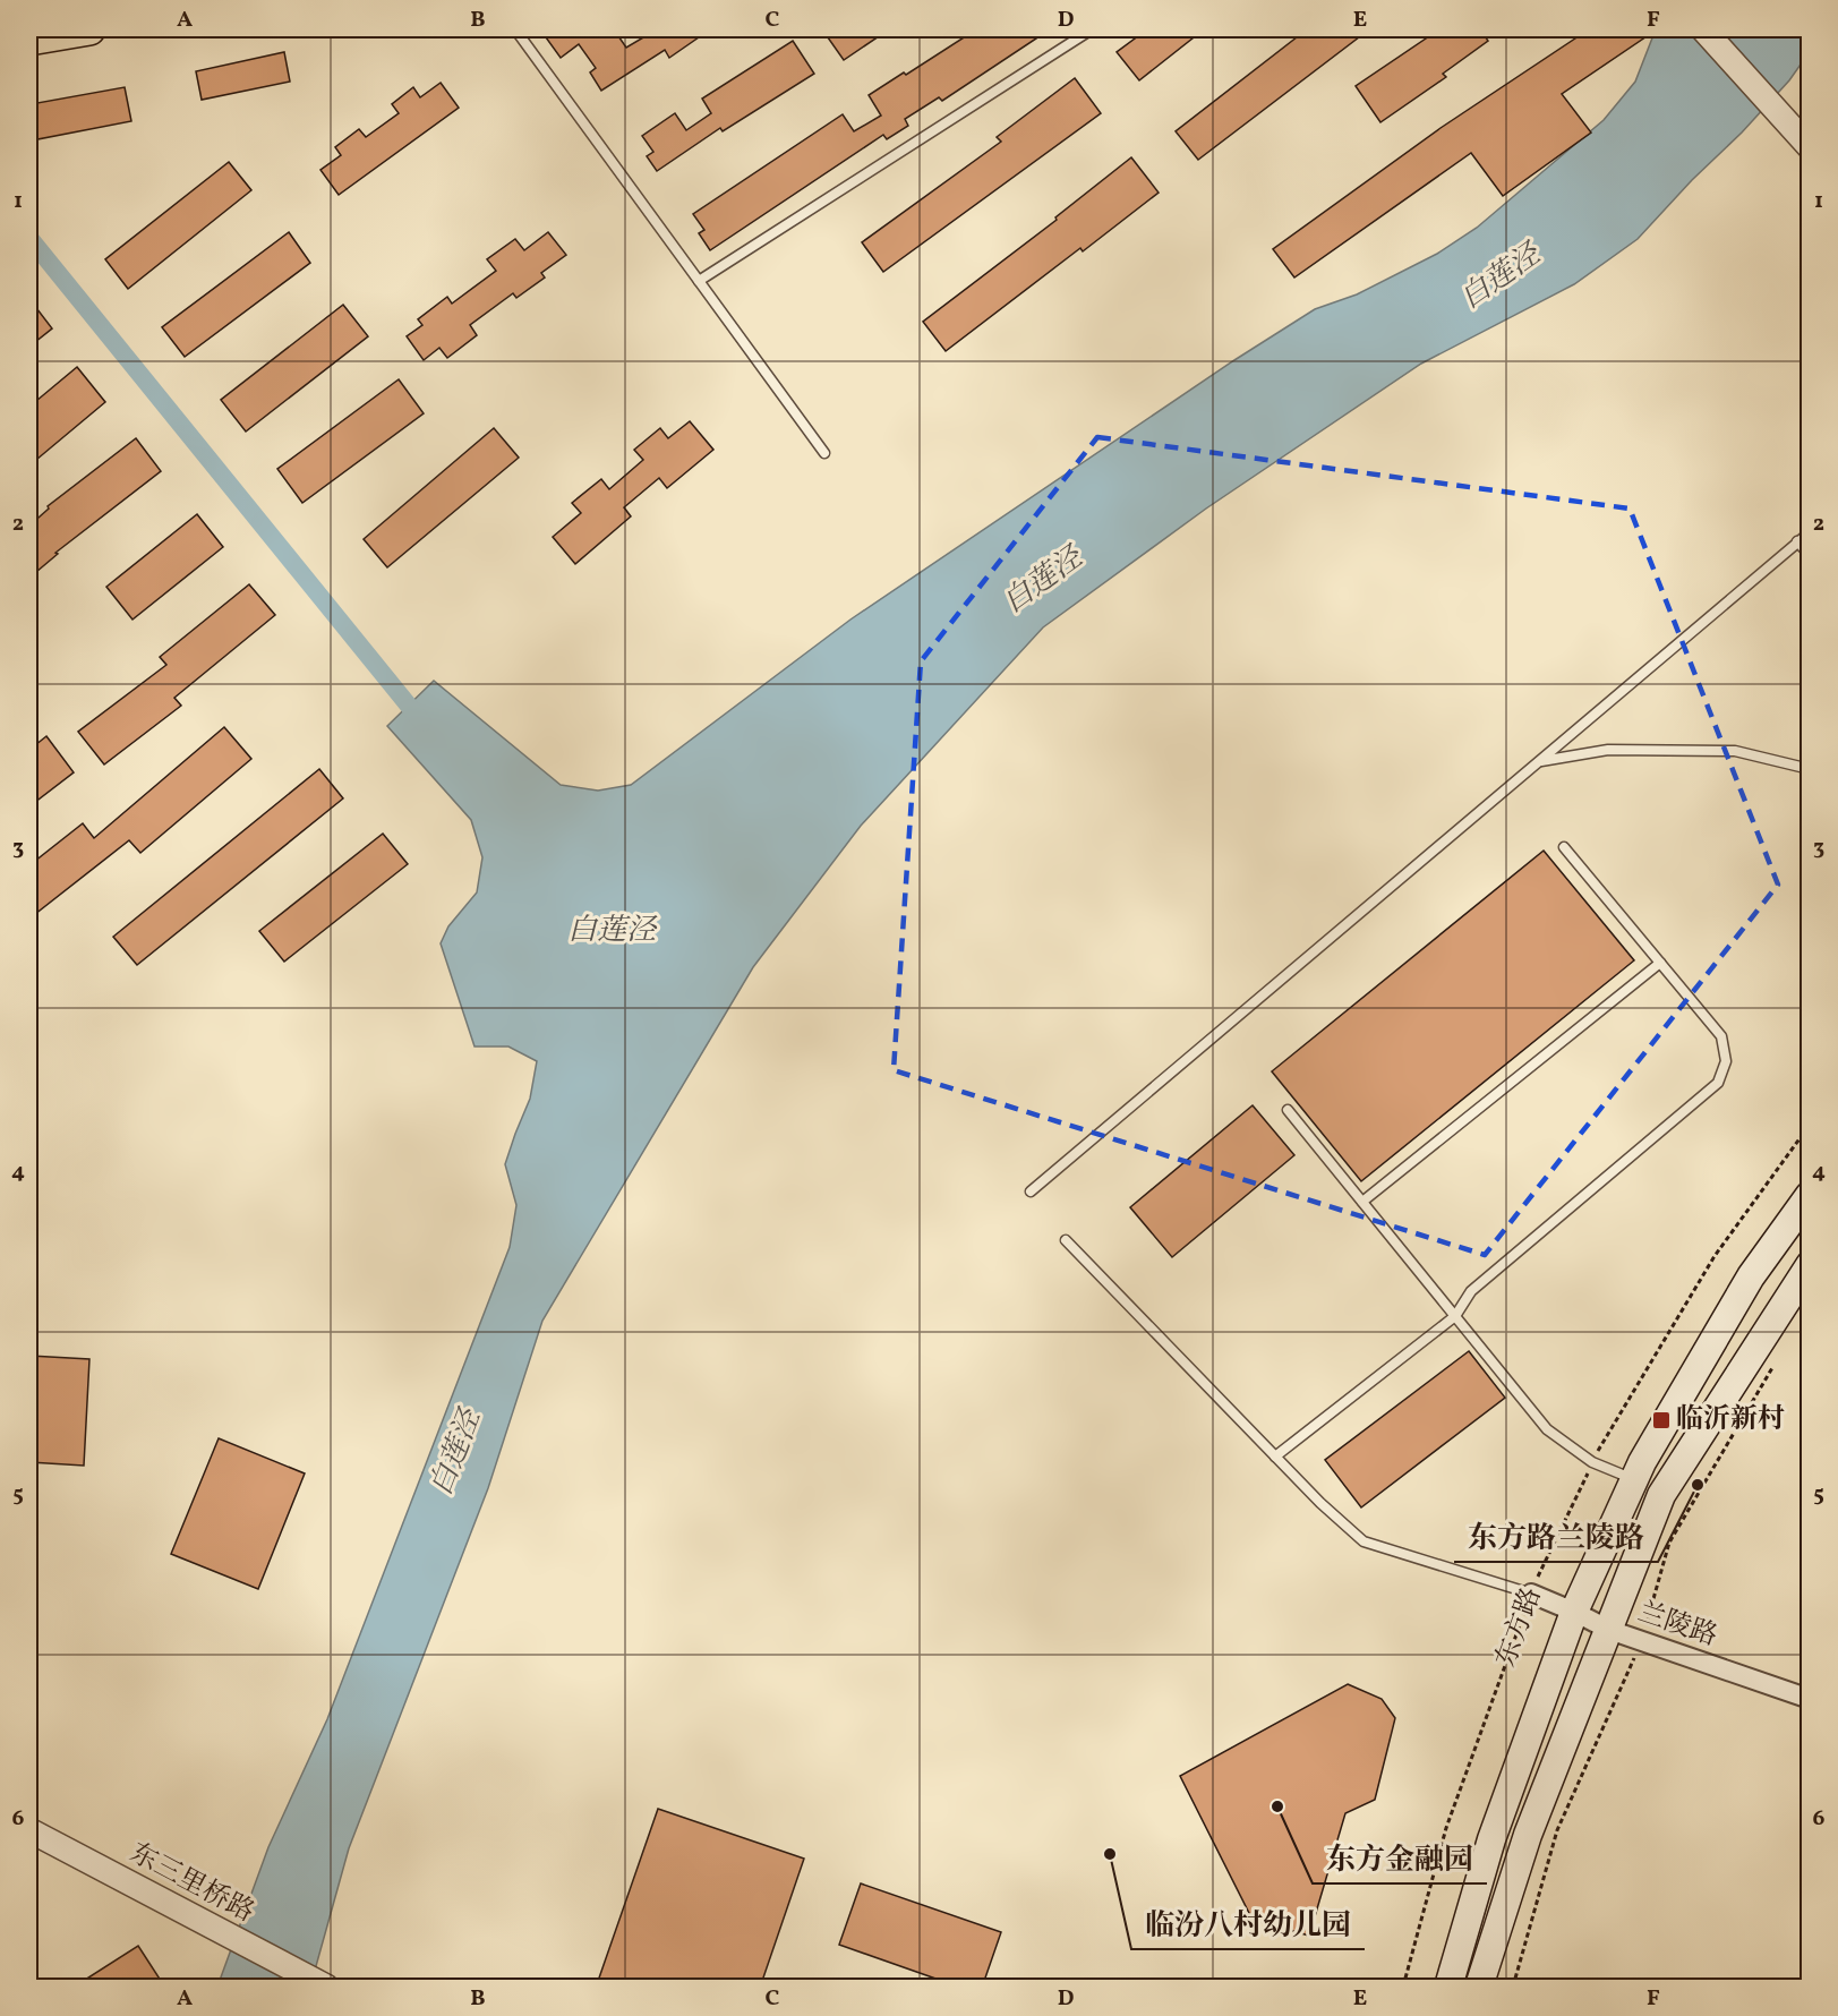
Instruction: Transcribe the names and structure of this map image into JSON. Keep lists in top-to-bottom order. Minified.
{"streets":{"main road":["东方路"],"street":["兰陵路","东三里桥路"]},"crossings":[["兰陵路","东方路"]],"water":["白莲泾"],"places":{"transit":["临沂新村"],"other":["东方路兰陵路","东方金融园","临汾八村幼儿园"]},"grid":{"columns":["A","B","C","D","E","F"],"rows":["1","2","3","4","5","6"]}}
